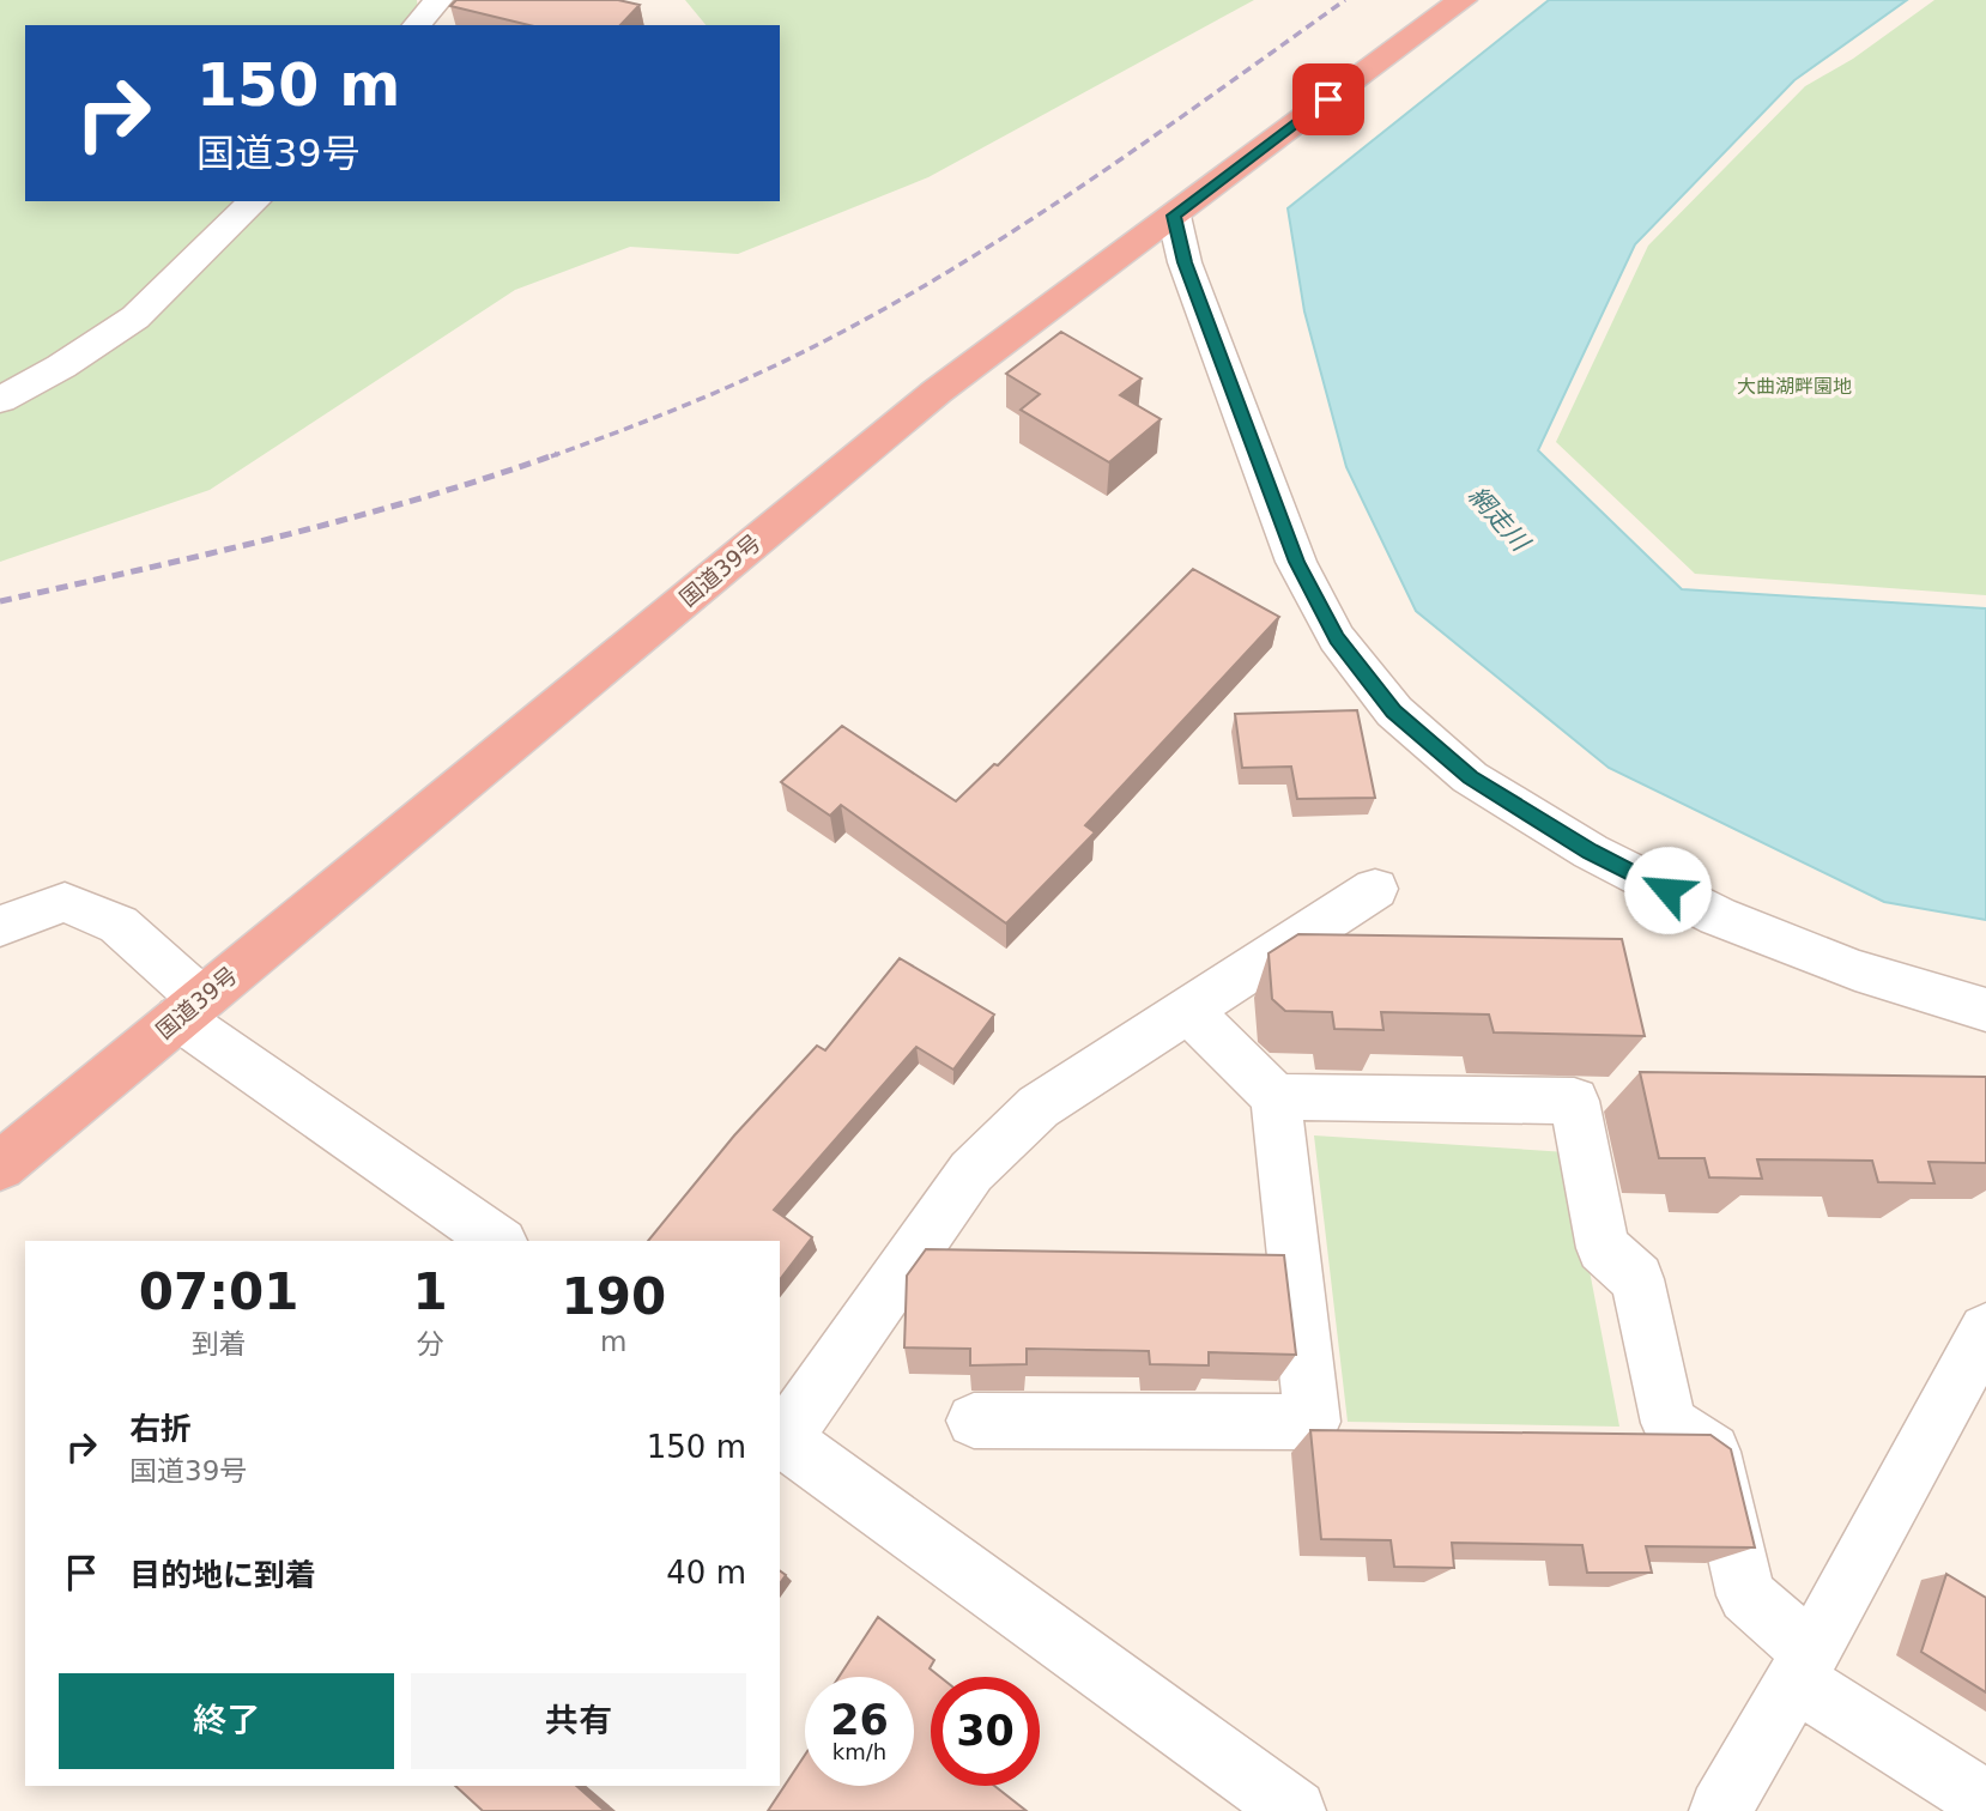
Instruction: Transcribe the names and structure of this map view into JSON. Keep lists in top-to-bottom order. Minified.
{"streets":{"highway":["国道39号"]},"water":["網走川"],"parks":["大曲湖畔園地"],"page":{"turn":["150 m","国道39号"],"eta":["07:01","到着","1","分","190","m"],"list":[{"name":"右折","note":"国道39号","value":"150 m"},{"name":"目的地に到着","value":"40 m"}],"buttons":["終了","共有"],"speed":"26 km/h","limit":"30"}}
